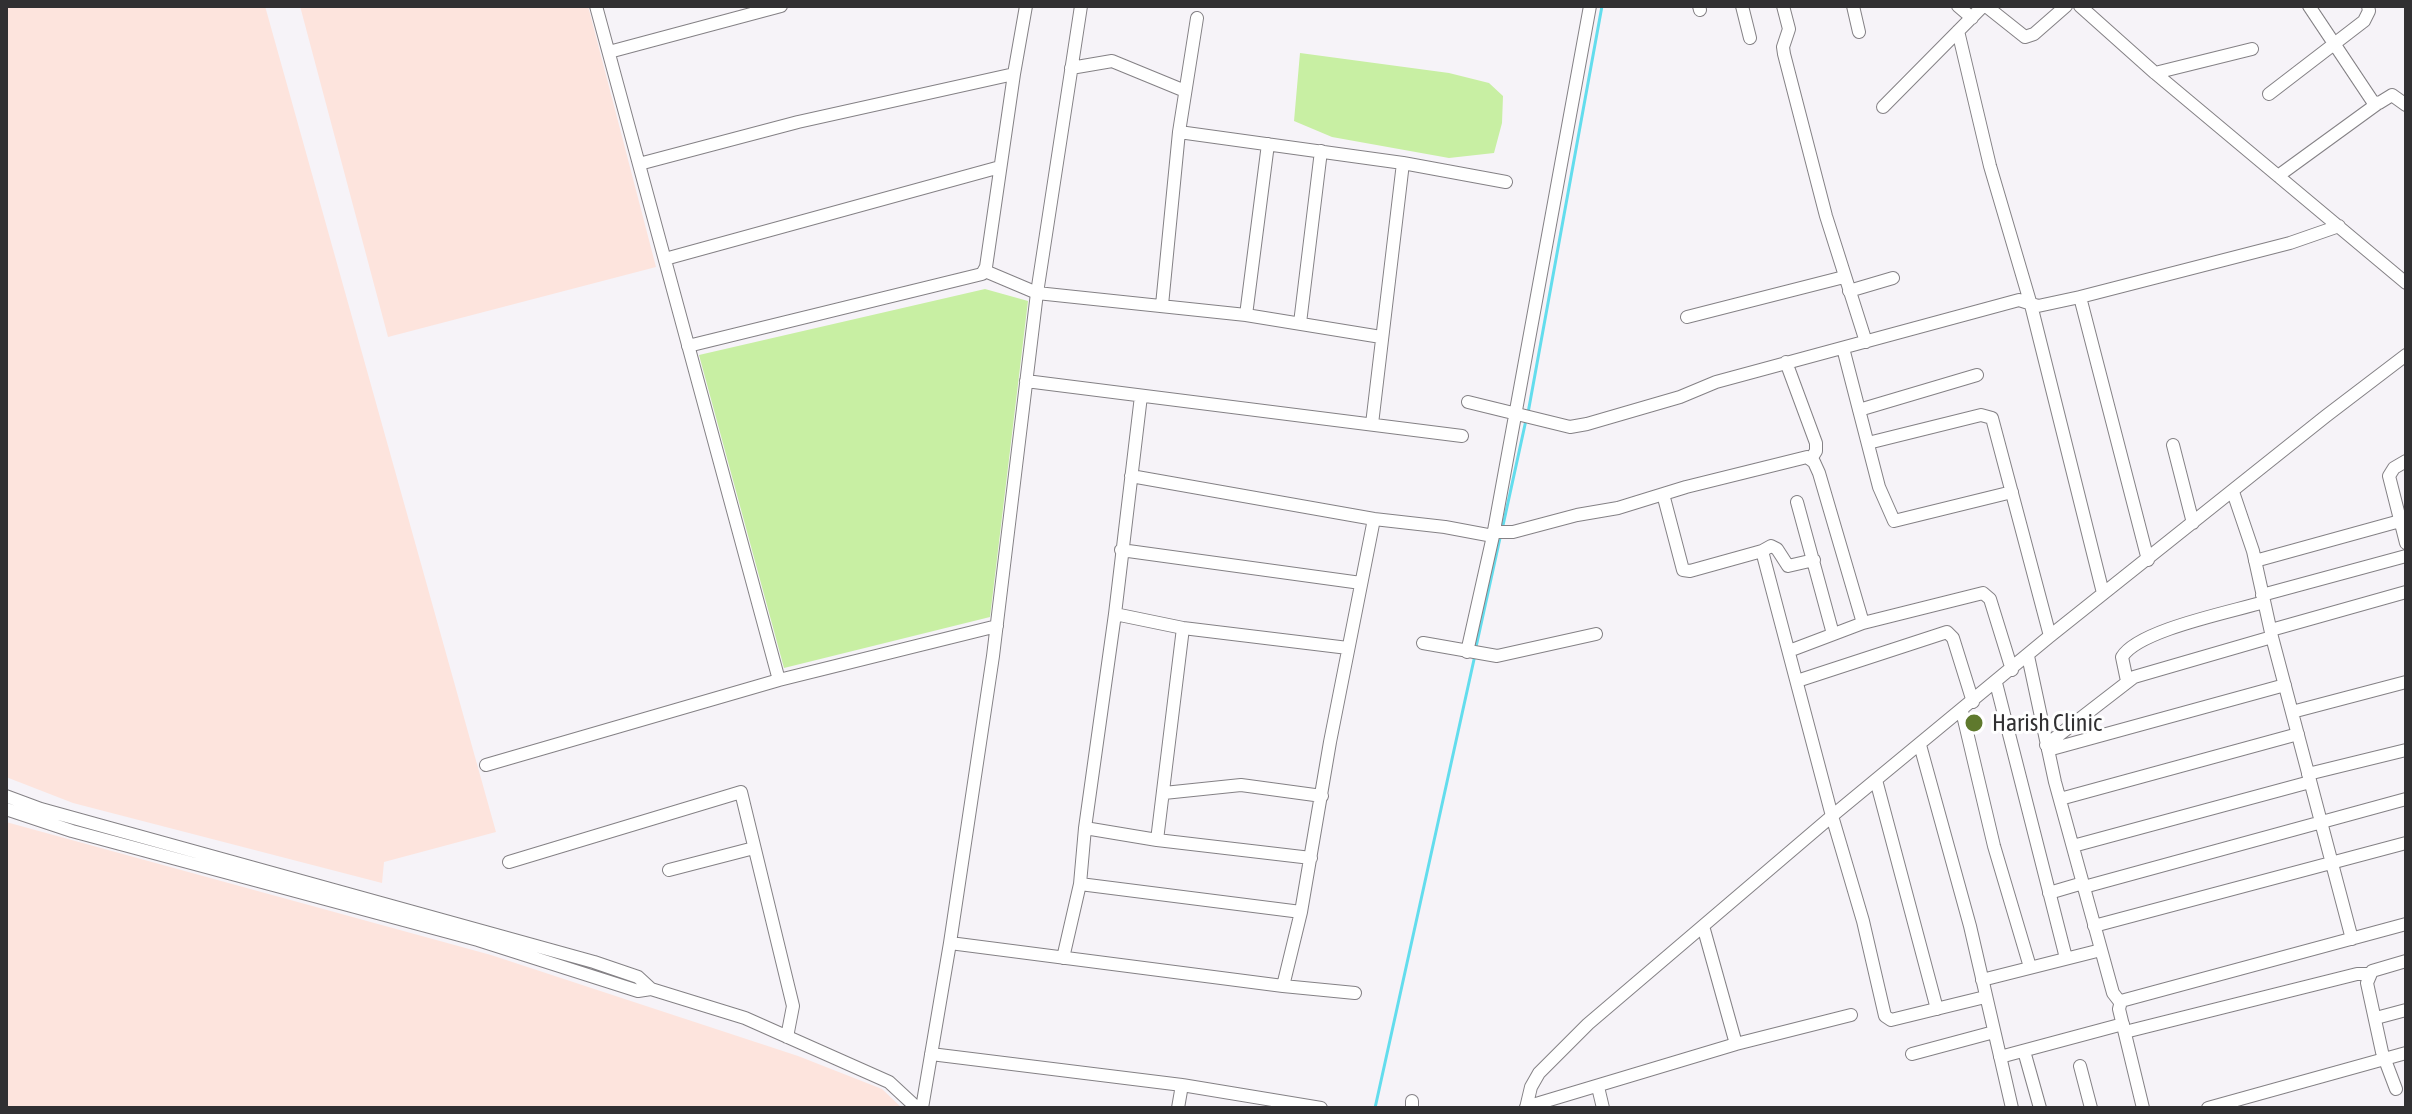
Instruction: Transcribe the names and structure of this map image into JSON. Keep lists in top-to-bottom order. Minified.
{"places":["Harish Clinic"]}
